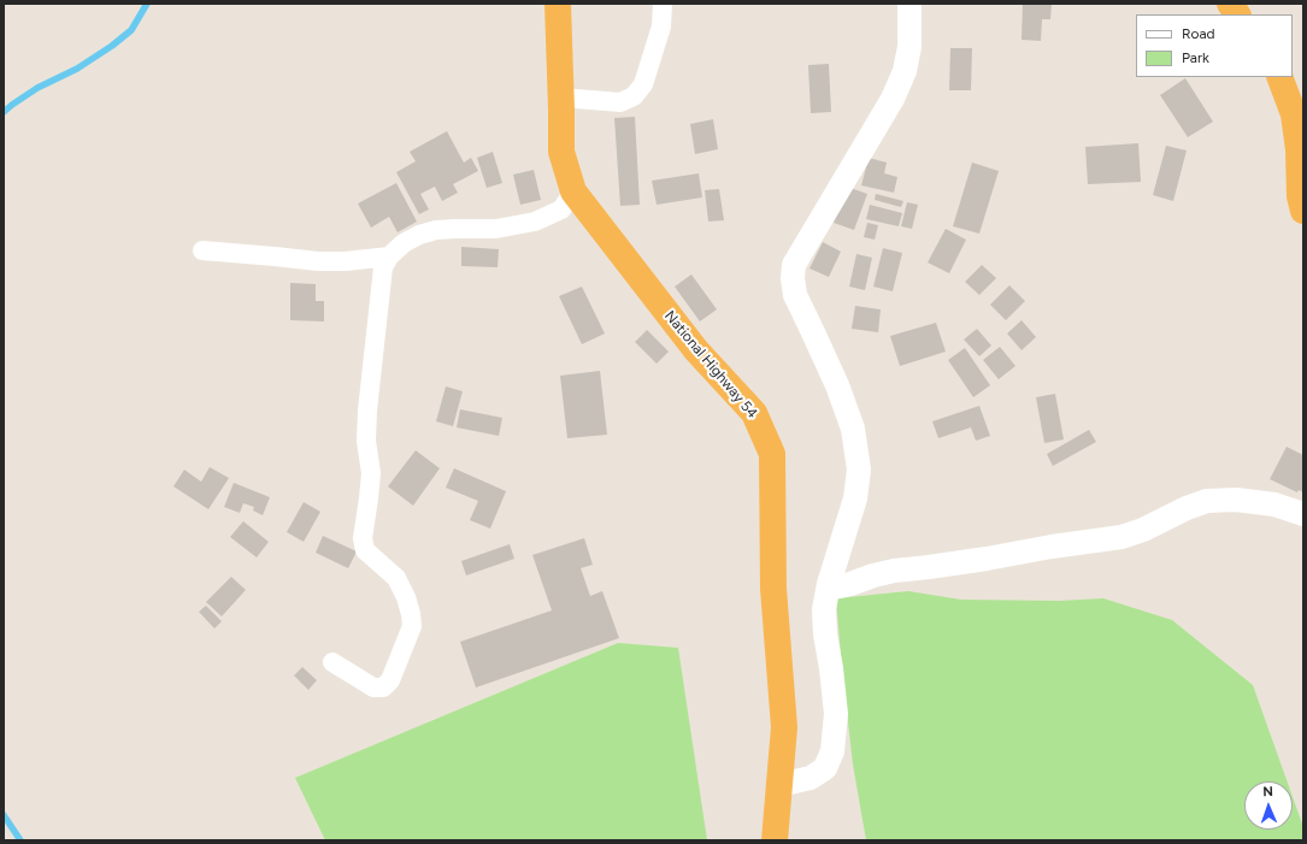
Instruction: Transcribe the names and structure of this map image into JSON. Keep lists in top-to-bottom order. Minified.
{"streets":{"highway":["National Highway 54"]},"legend":["Road","Park"],"north":"top"}
